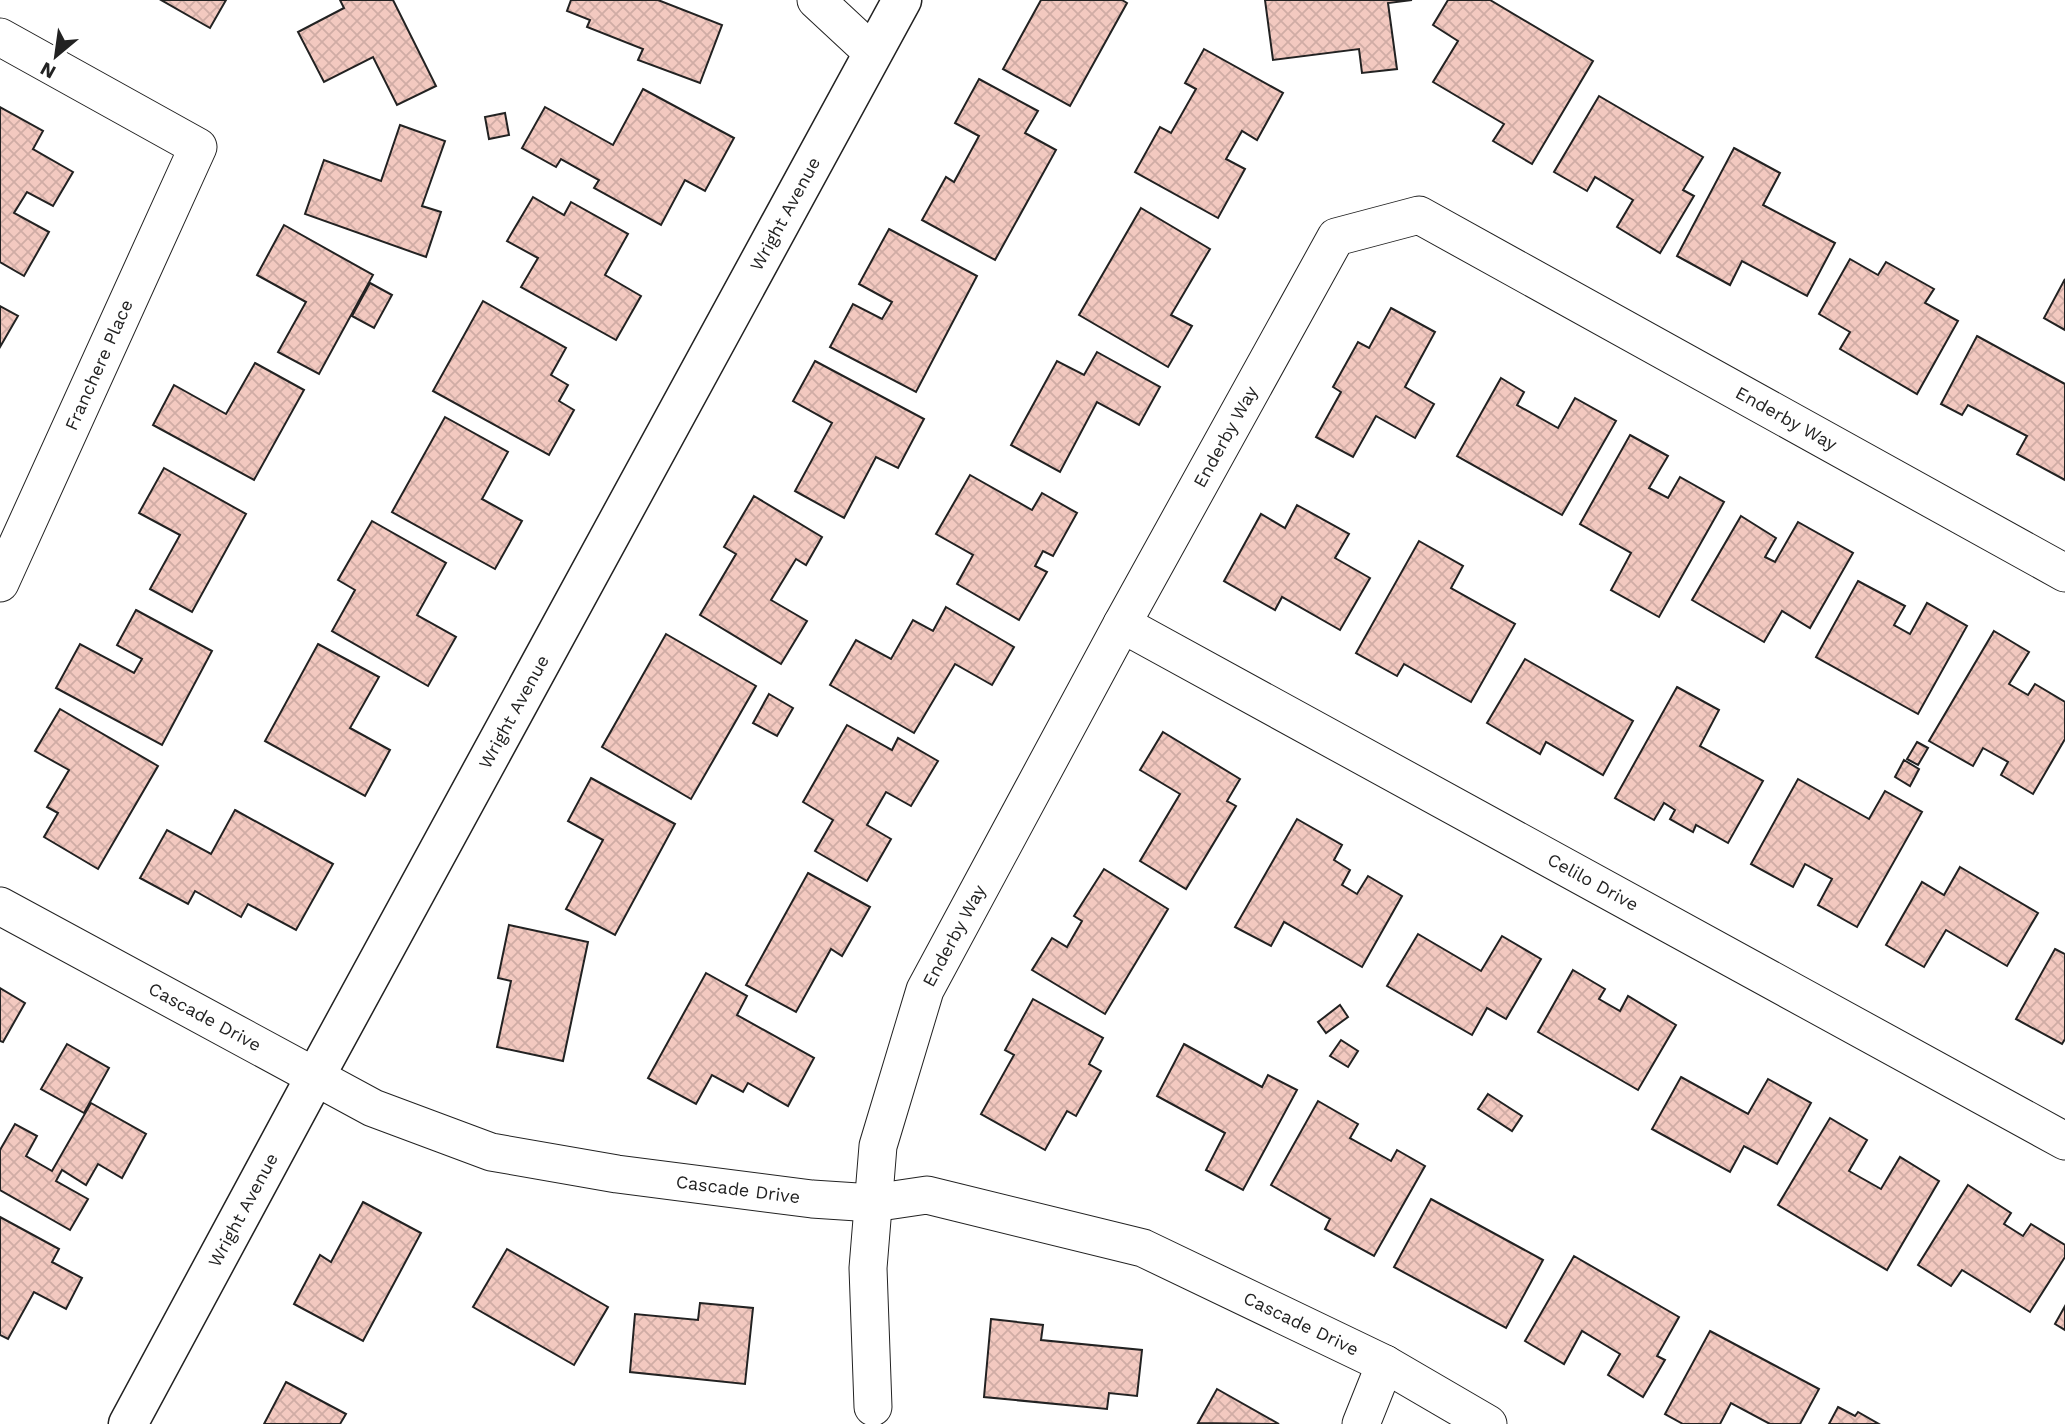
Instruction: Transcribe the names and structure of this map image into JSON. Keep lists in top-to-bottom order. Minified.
{"streets":{"street":["Wright Avenue","Franchere Place","Enderby Way","Celilo Drive","Cascade Drive"]},"crossings":[["Wright Avenue","Cascade Drive"],["Enderby Way","Celilo Drive"],["Enderby Way","Cascade Drive"]],"north":"bottom left"}
